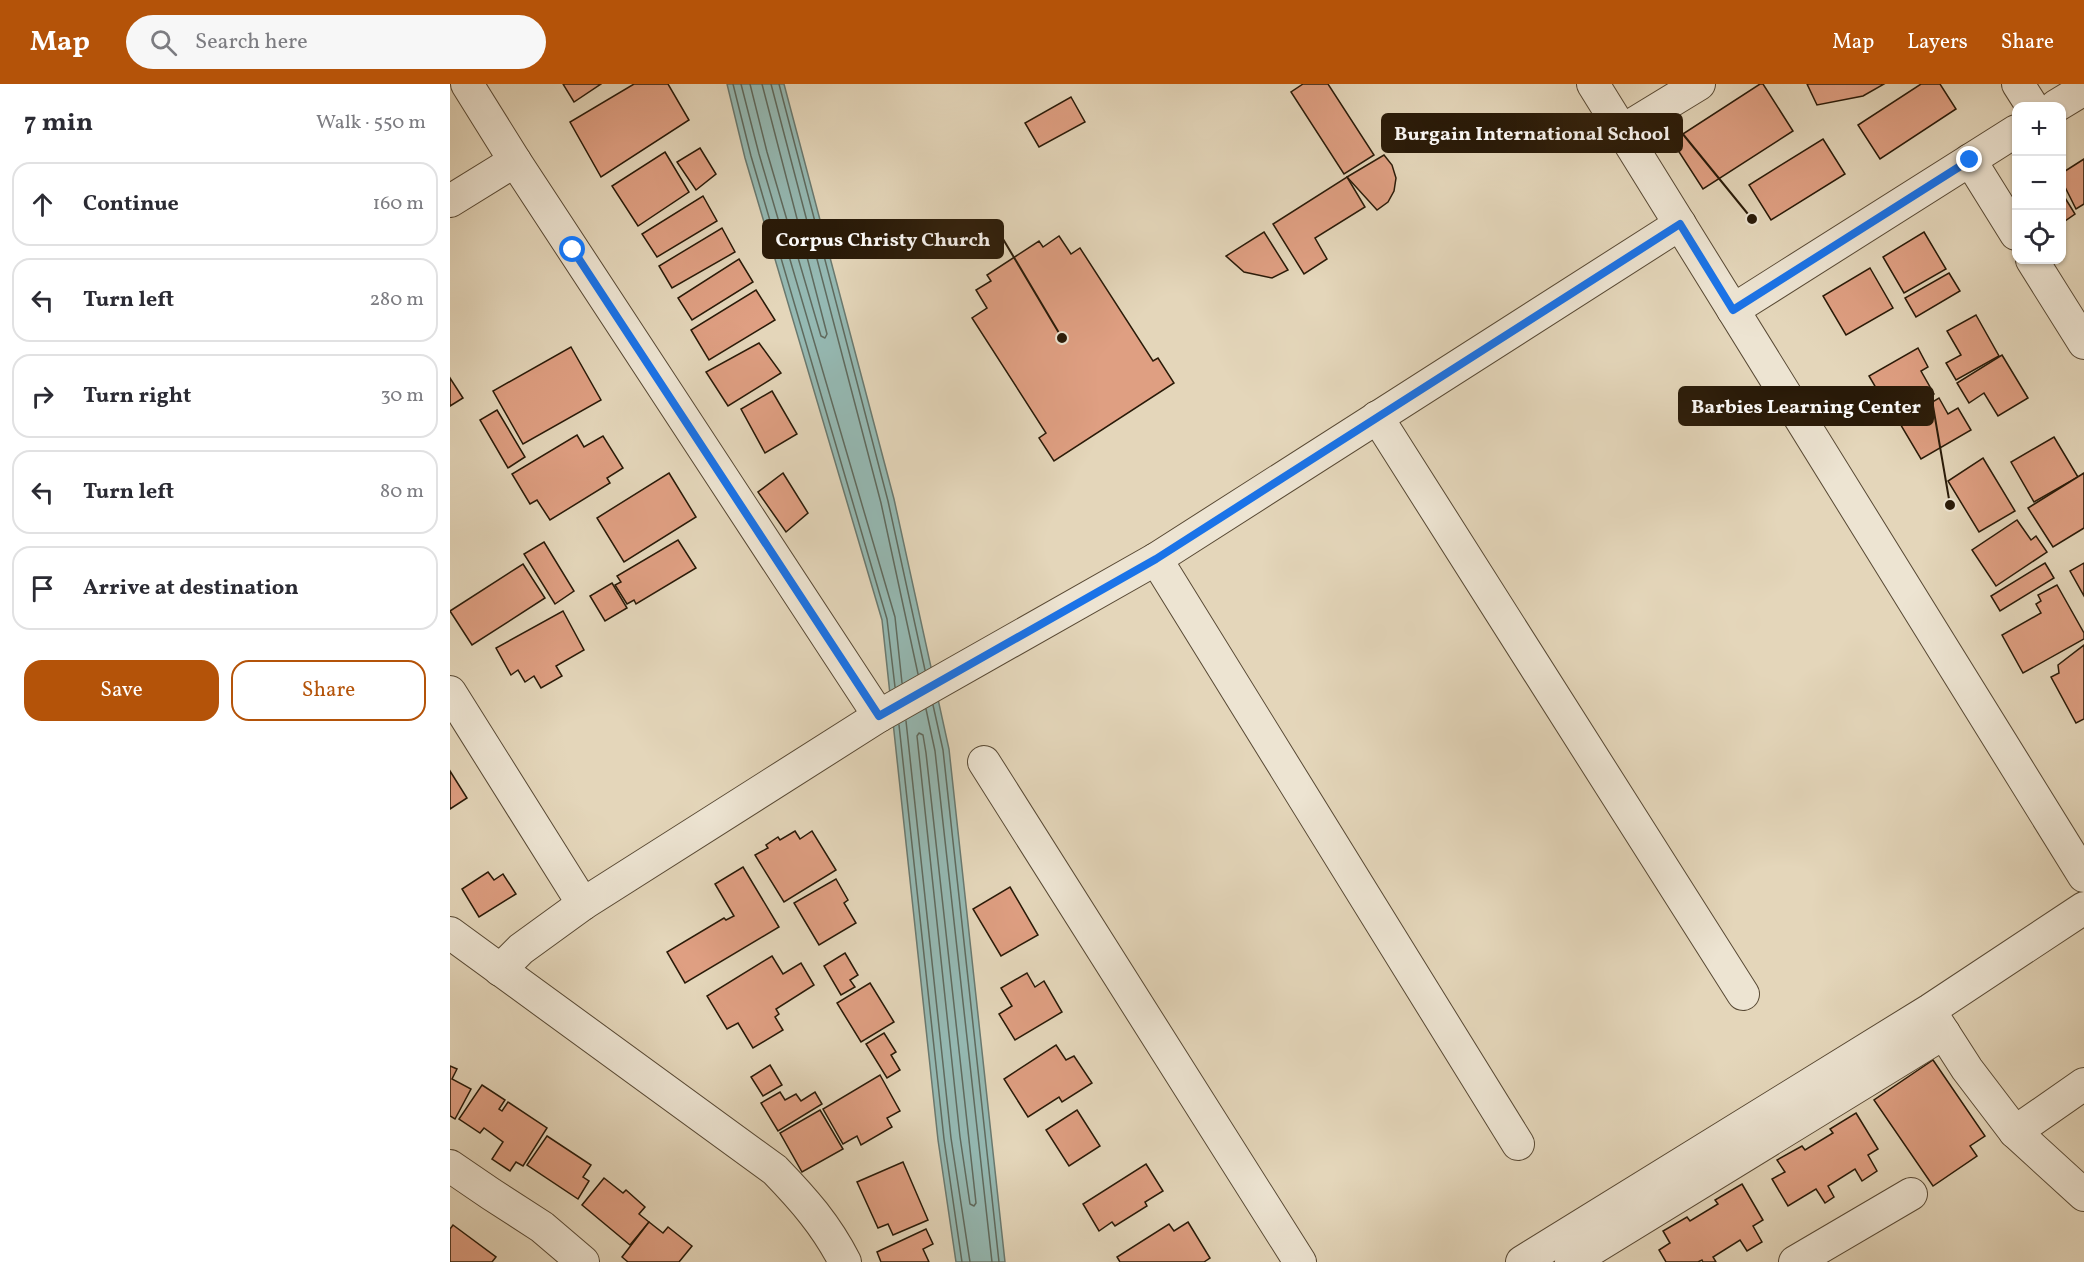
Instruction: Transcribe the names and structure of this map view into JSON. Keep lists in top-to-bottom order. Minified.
{"places":["Burgain International School","Corpus Christy Church","Barbies Learning Center"],"page":{"header":"Map","search":"Search here","nav":["Map","Layers","Share"],"heading":["7 min","Walk · 550 m"],"map_buttons":["+","−"],"list":[["Continue","160 m"],["Turn left","280 m"],["Turn right","30 m"],["Turn left","80 m"],"Arrive at destination"],"buttons":["Save","Share"]}}
